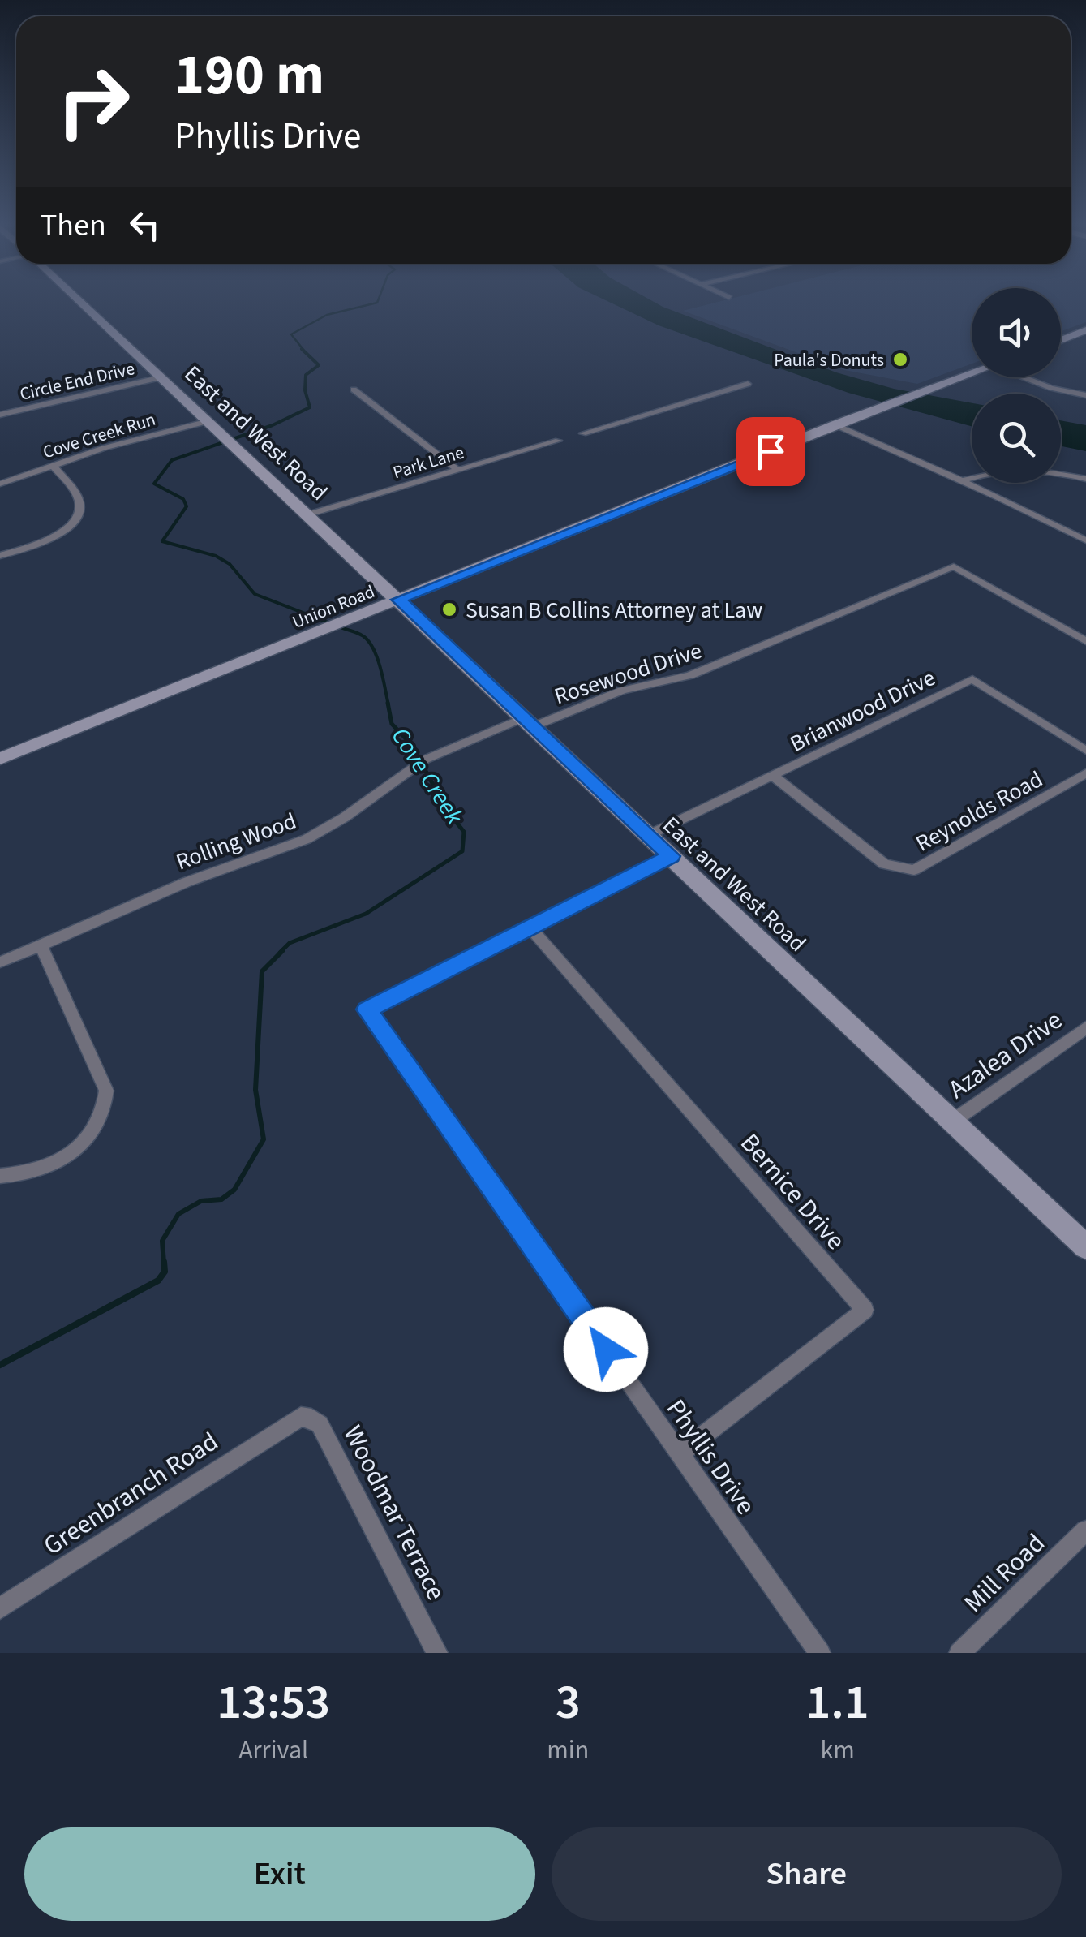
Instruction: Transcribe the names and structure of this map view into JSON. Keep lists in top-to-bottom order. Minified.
{"streets":{"street":["Circle End Drive","East and West Road","Cove Creek Run","Park Lane","Union Road","Rosewood Drive","Brianwood Drive","Reynolds Road","Rolling Wood","Azalea Drive","Bernice Drive","Phyllis Drive","Greenbranch Road","Woodmar Terrace","Mill Road"]},"crossings":[["Circle End Drive","East and West Road"],["East and West Road","Cove Creek Run"],["East and West Road","Park Lane"],["East and West Road","Union Road"],["East and West Road","Rosewood Drive"],["East and West Road","Brianwood Drive"],["East and West Road","Rolling Wood"],["East and West Road","Azalea Drive"],["East and West Road","Phyllis Drive"],["Rosewood Drive","Rolling Wood"],["Brianwood Drive","Reynolds Road"],["Bernice Drive","Phyllis Drive"],["Greenbranch Road","Woodmar Terrace"]],"water":["Cove Creek"],"places":["Paula's Donuts","Susan B Collins Attorney at Law"],"page":{"turn":["190 m","Phyllis Drive"],"then":"Then","eta":["13:53","Arrival","3","min","1.1","km"],"buttons":["Exit","Share"]}}
